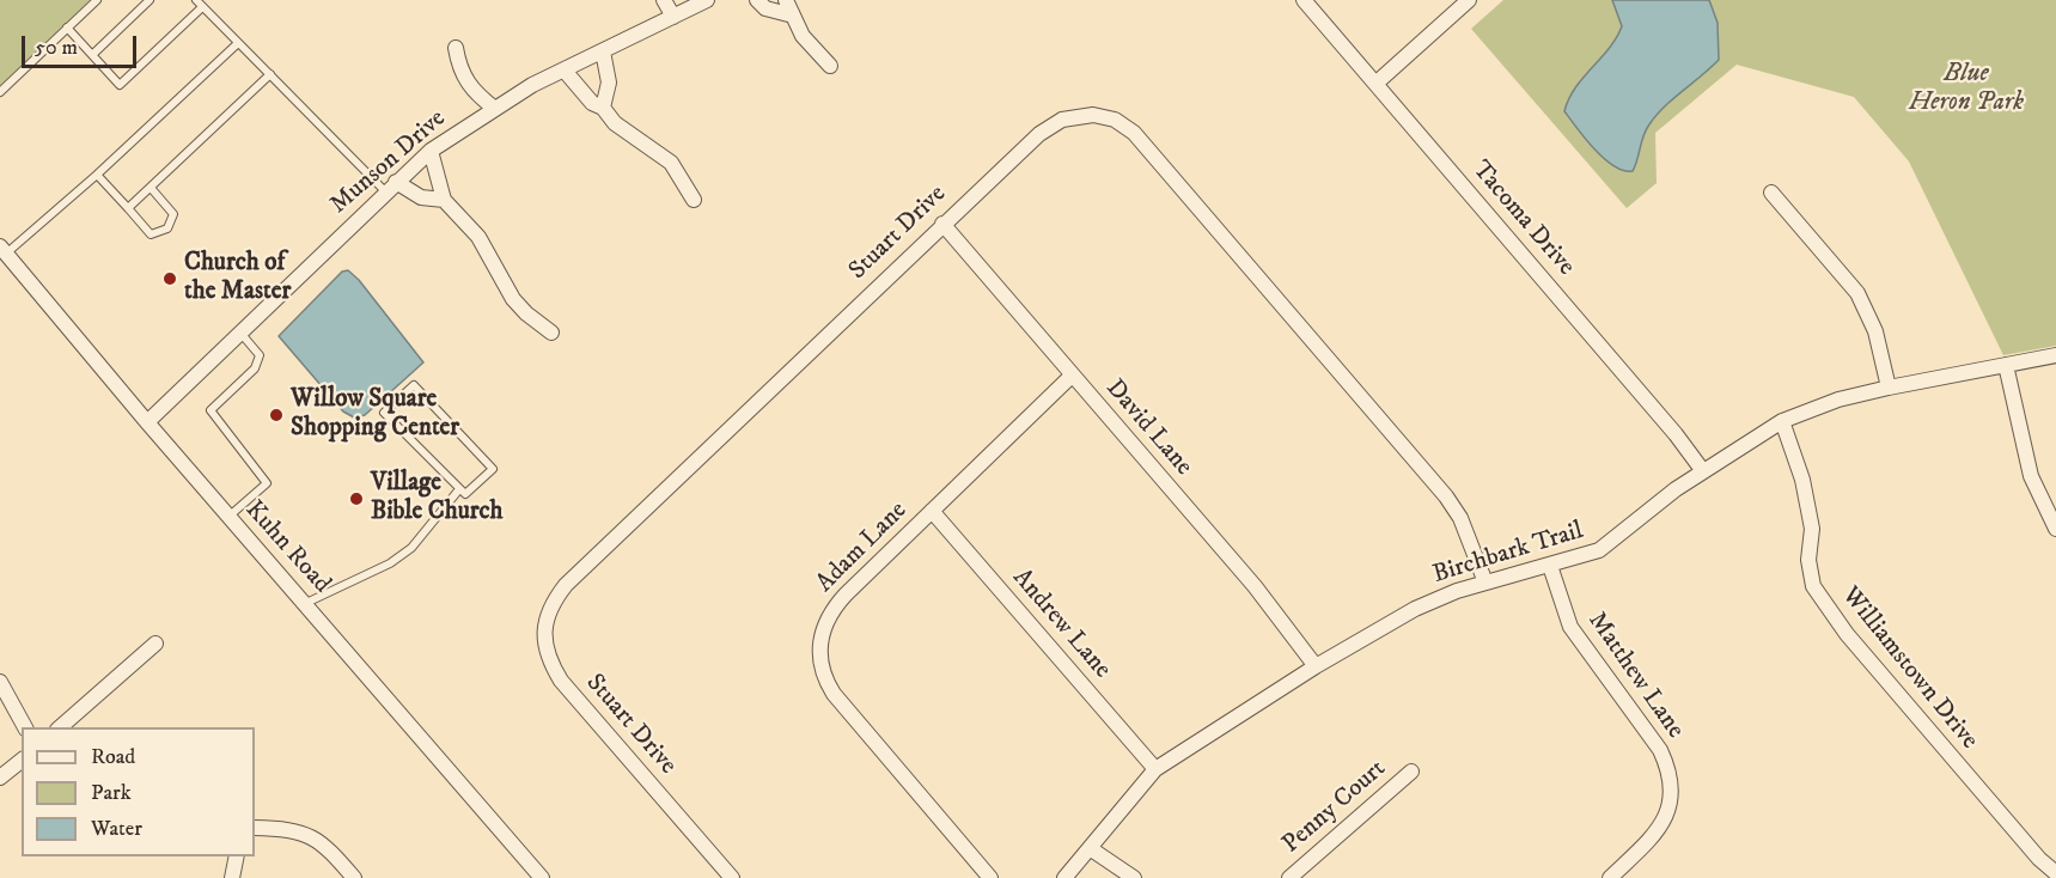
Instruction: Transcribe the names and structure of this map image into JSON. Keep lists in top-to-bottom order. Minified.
{"streets":{"street":["Munson Drive","Tacoma Drive","Stuart Drive","David Lane","Kuhn Road","Adam Lane","Birchbark Trail","Andrew Lane","Williamstown Drive","Matthew Lane","Penny Court"]},"crossings":[["Munson Drive","Kuhn Road"],["Tacoma Drive","Birchbark Trail"],["Stuart Drive","David Lane"],["Stuart Drive","Birchbark Trail"],["David Lane","Adam Lane"],["David Lane","Birchbark Trail"],["Adam Lane","Andrew Lane"],["Birchbark Trail","Andrew Lane"],["Birchbark Trail","Williamstown Drive"],["Birchbark Trail","Matthew Lane"]],"parks":["Blue Heron Park"],"places":["Church of the Master","Willow Square Shopping Center","Village Bible Church"],"legend":["Road","Park","Water"],"scale_bar":"50 m"}
